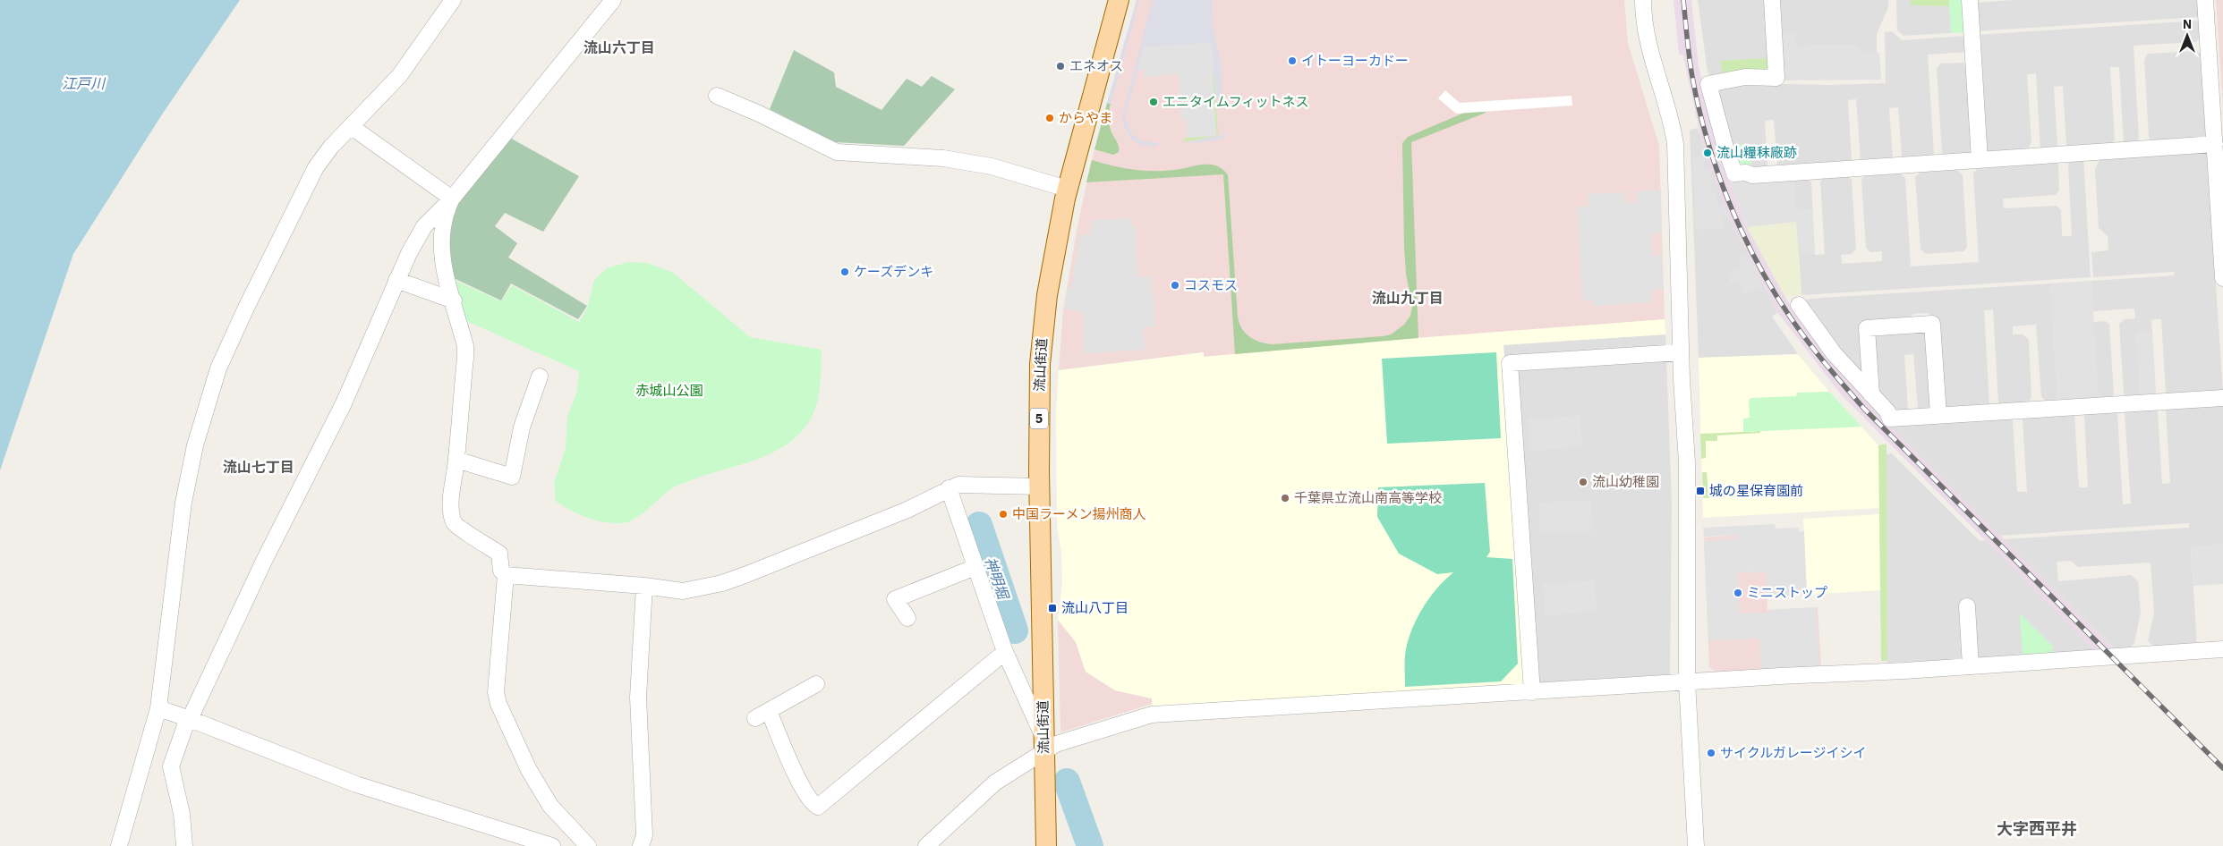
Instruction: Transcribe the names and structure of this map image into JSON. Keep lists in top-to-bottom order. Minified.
{"streets":{"main road":["流山街道","5"]},"districts":["流山六丁目","流山九丁目","流山七丁目","大字西平井"],"water":["江戸川","神明堀"],"parks":["赤城山公園"],"places":{"other":["イトーヨーカドー","エネオス","エニタイムフィットネス","からやま","流山糧秣廠跡","ケーズデンキ","コスモス","流山幼稚園","千葉県立流山南高等学校","中国ラーメン揚州商人","ミニストップ","サイクルガレージイシイ"],"transit":["城の星保育園前","流山八丁目"]},"north":"top"}
